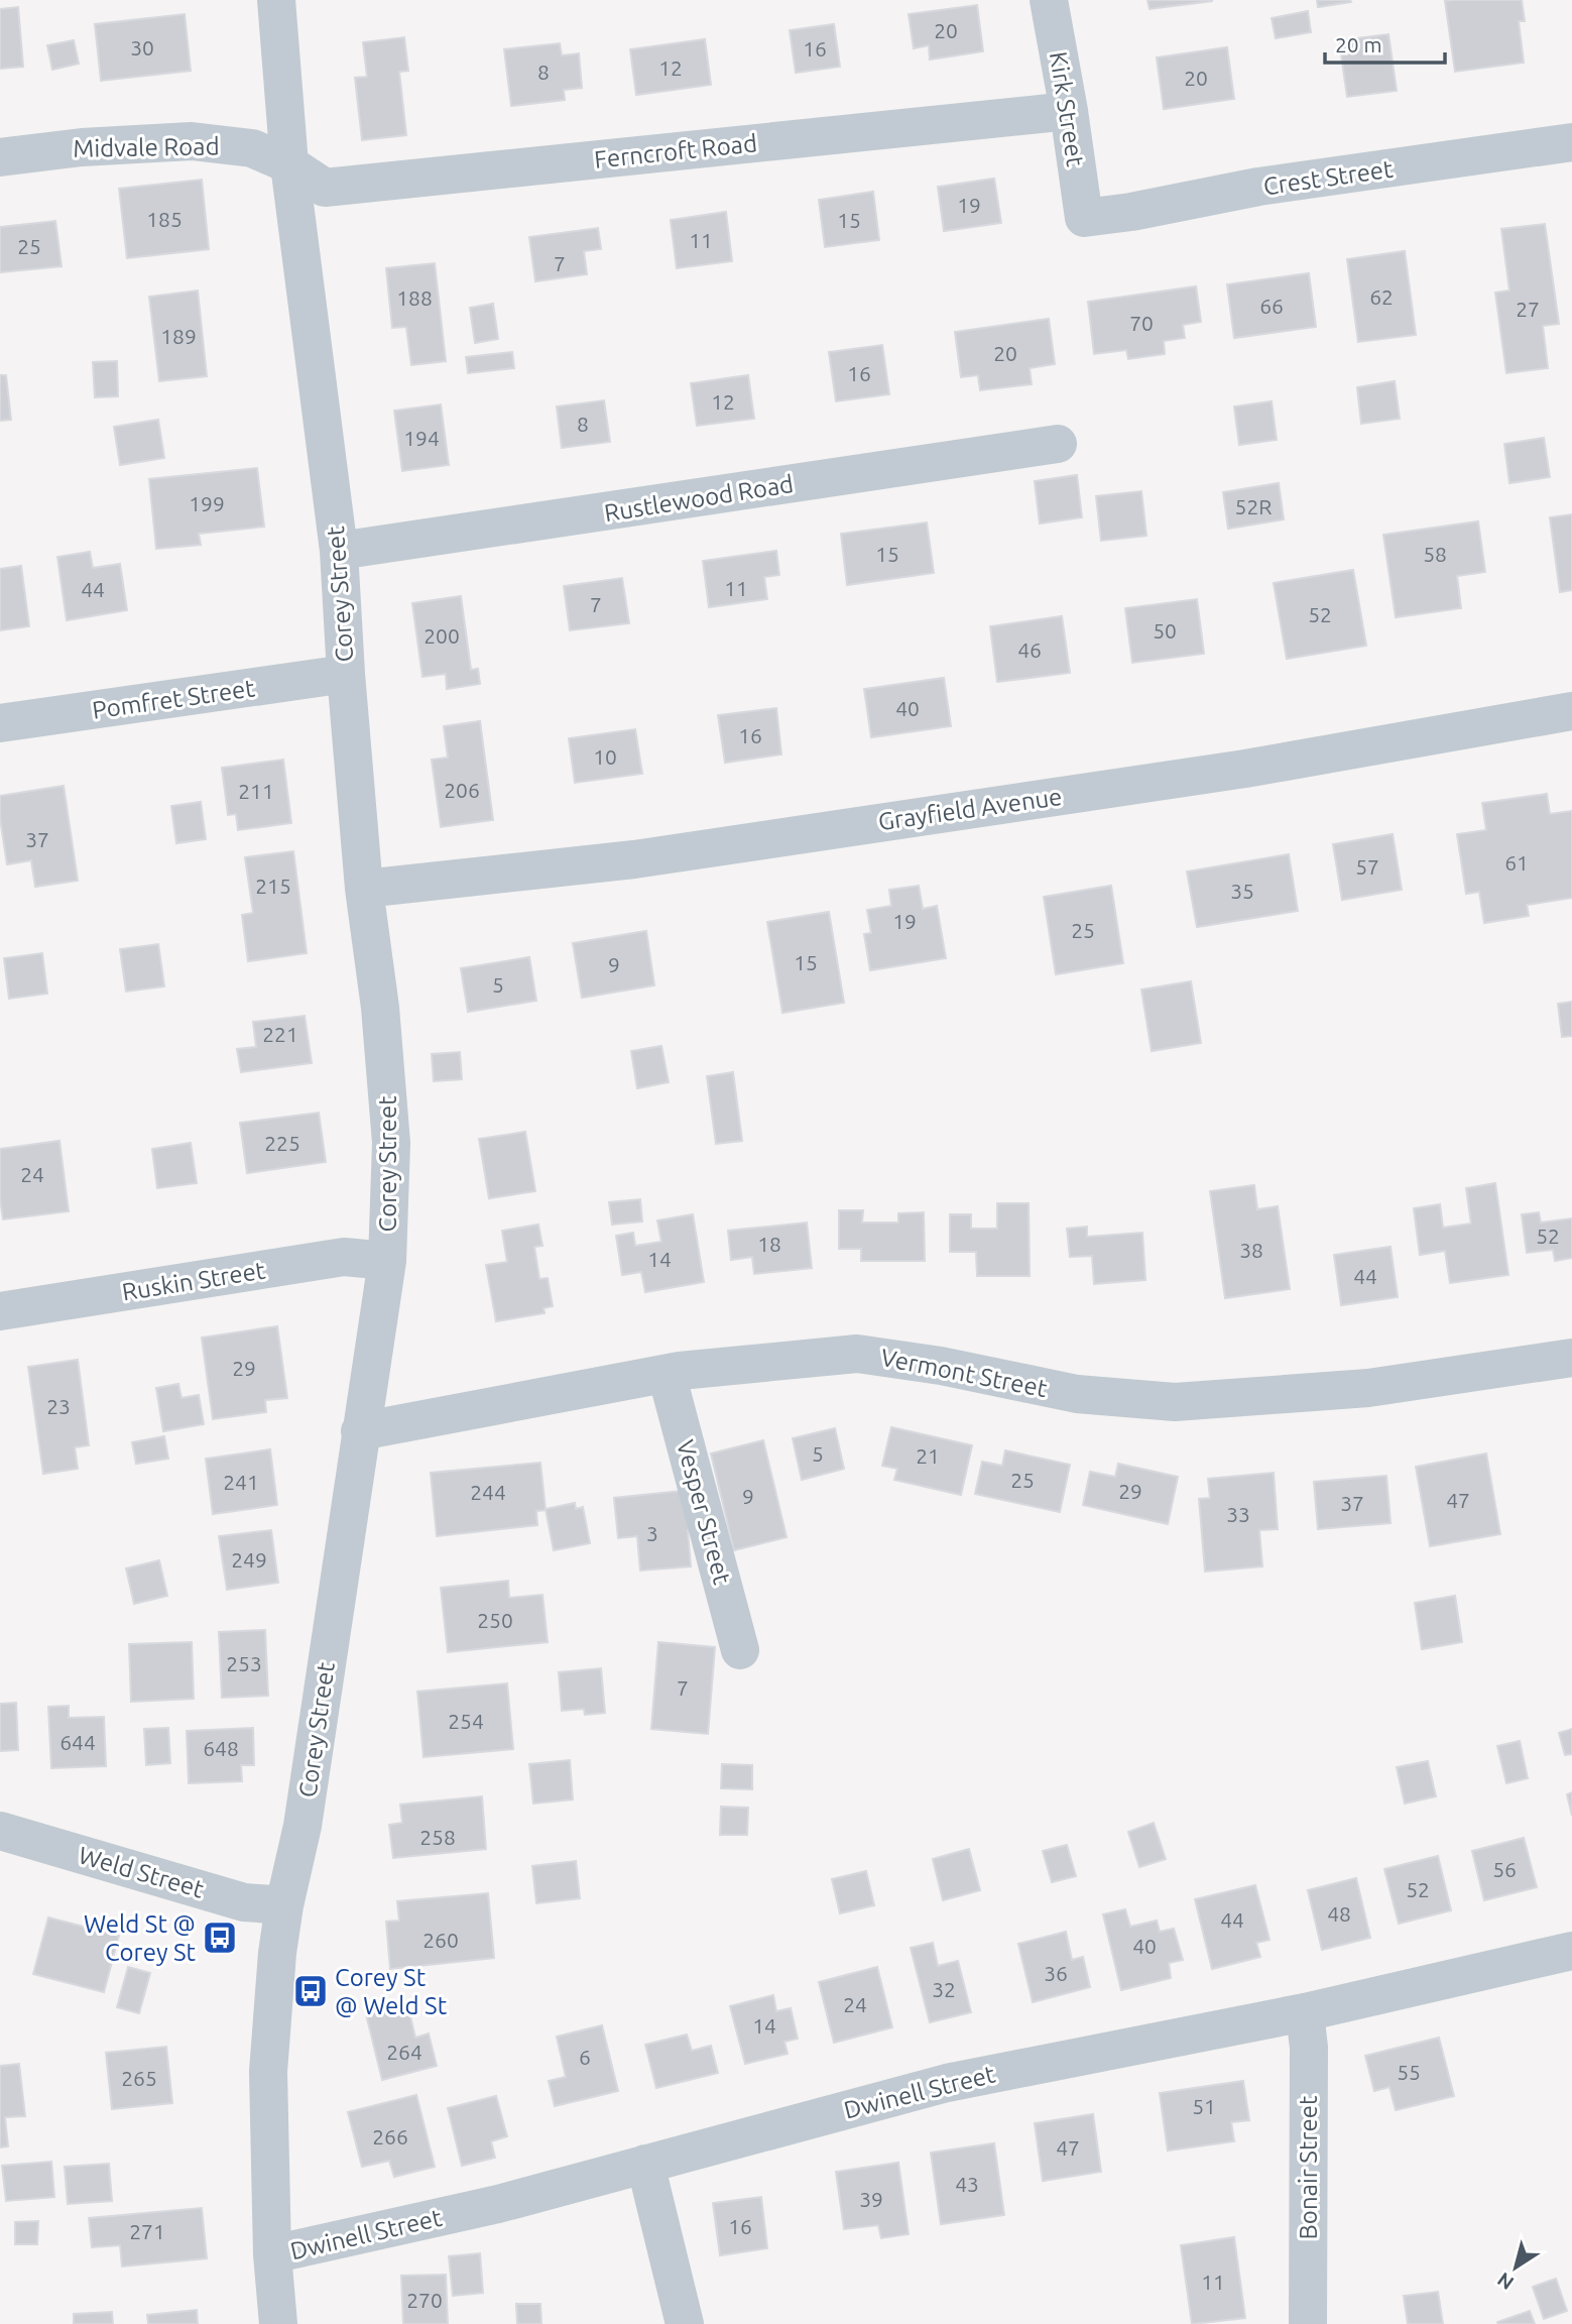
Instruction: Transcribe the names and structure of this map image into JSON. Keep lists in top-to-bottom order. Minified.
{"streets":{"street":["Kirk Street","Midvale Road","Ferncroft Road","Crest Street","Rustlewood Road","Corey Street","Pomfret Street","Grayfield Avenue","Ruskin Street","Vermont Street","Vesper Street","Weld Street","Dwinell Street","Bonair Street"]},"crossings":[["Kirk Street","Ferncroft Road"],["Kirk Street","Crest Street"],["Midvale Road","Ferncroft Road"],["Midvale Road","Corey Street"],["Ferncroft Road","Corey Street"],["Rustlewood Road","Corey Street"],["Corey Street","Pomfret Street"],["Corey Street","Grayfield Avenue"],["Corey Street","Ruskin Street"],["Corey Street","Vermont Street"],["Corey Street","Weld Street"],["Corey Street","Dwinell Street"],["Vermont Street","Vesper Street"],["Dwinell Street","Bonair Street"]],"places":{"bus stop":["Weld St @ Corey St","Corey St @ Weld St"]},"house_numbers":["20","30","16","12","8","20","19","185","15","11","25","7","62","188","66","27","70","189","20","16","12","8","194","199","52R","15","58","11","44","7","52","50","200","46","40","16","10","206","211","37","61","57","215","35","19","25","15","9","5","221","225","24","52","18","38","14","44","29","23","5","21","25","241","29","244","9","47","37","33","3","249","250","253","7","254","644","648","258","56","52","48","44","260","40","36","32","24","14","264","6","55","265","51","266","47","43","39","16","271","11","270"],"scale_bar":"20 m","north":"bottom left"}
